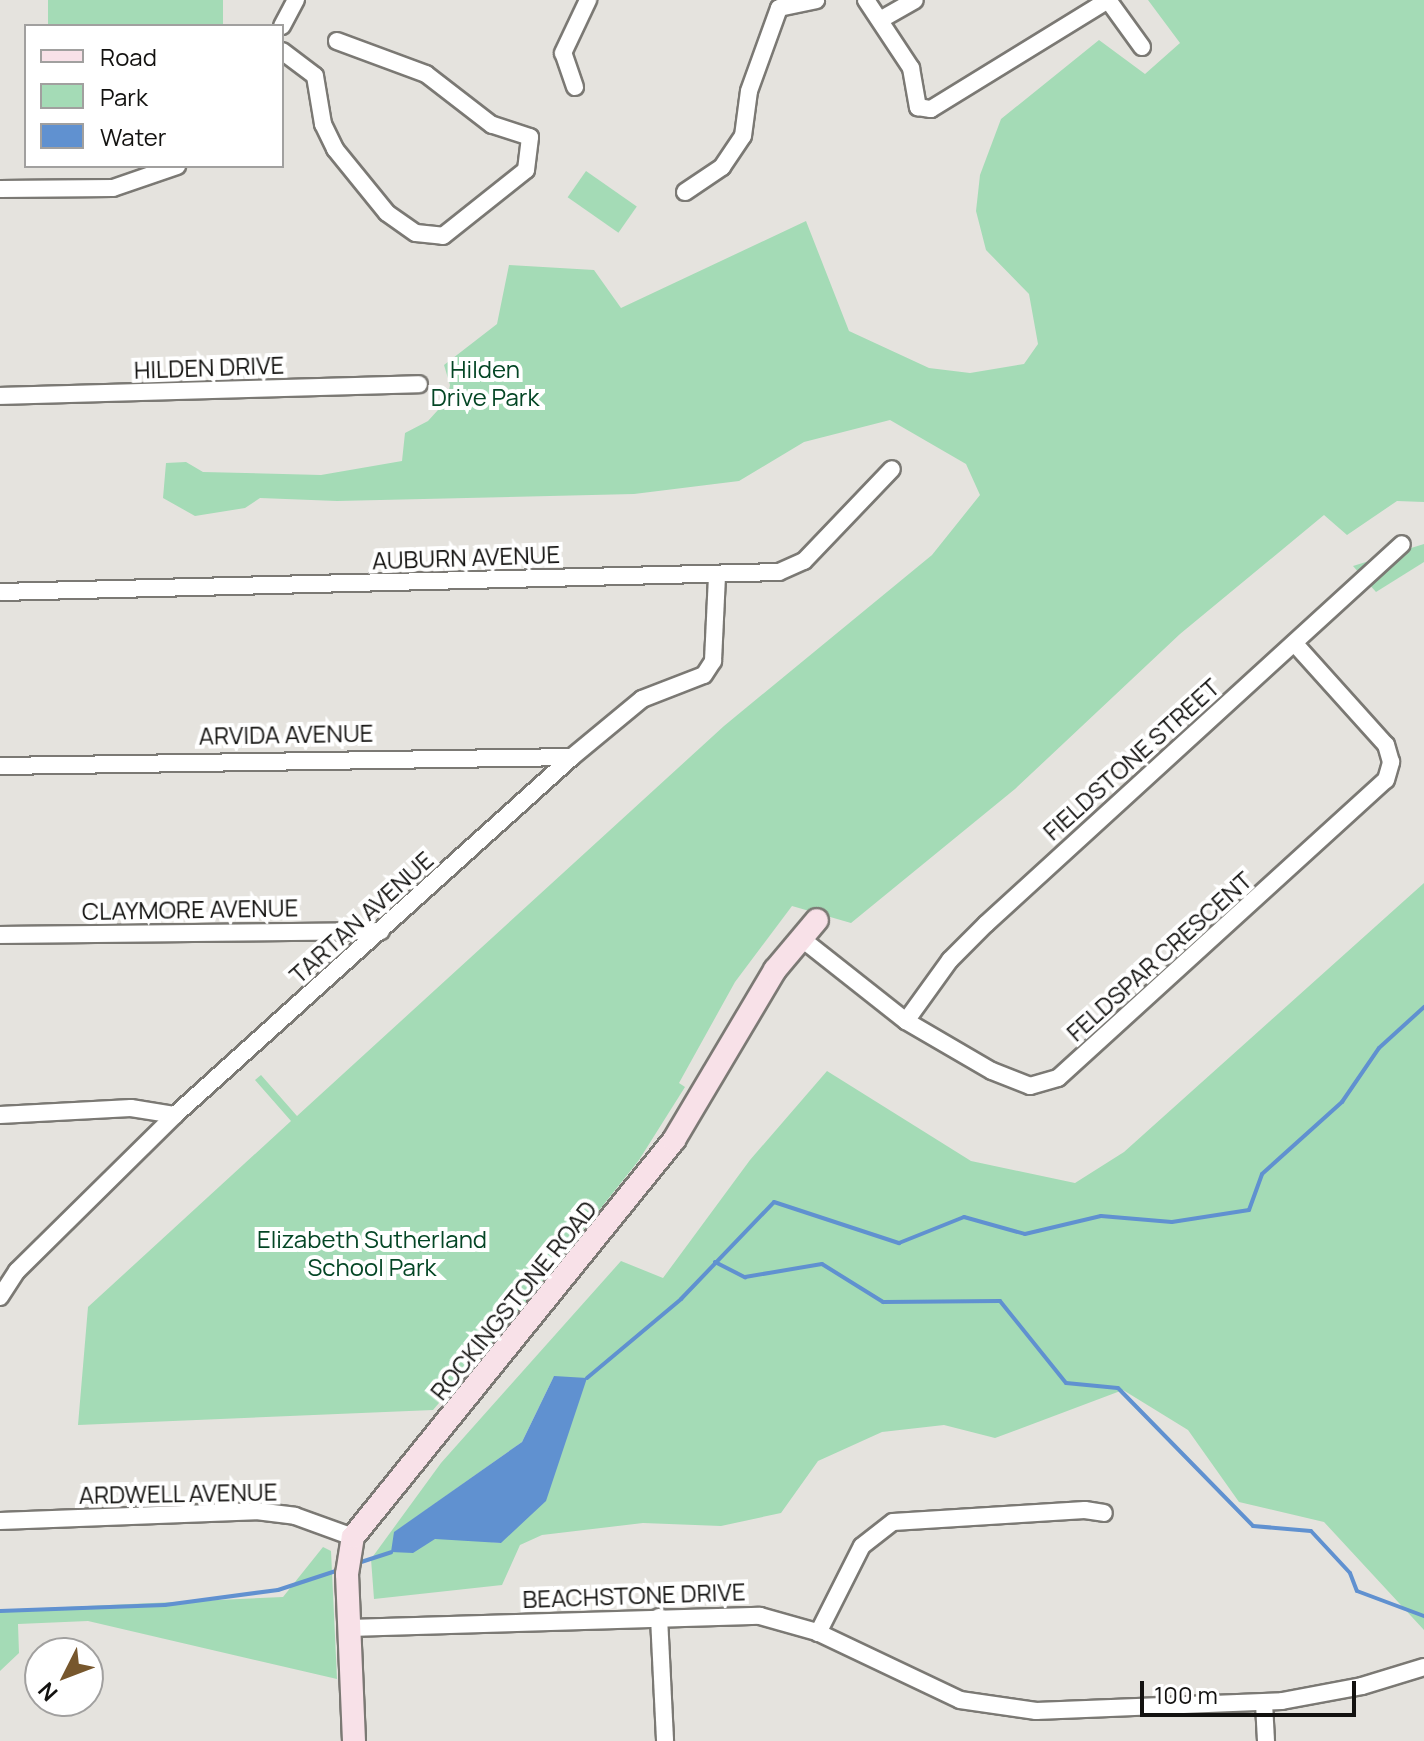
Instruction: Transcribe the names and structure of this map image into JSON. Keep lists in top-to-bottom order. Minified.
{"streets":{"street":["HILDEN DRIVE","AUBURN AVENUE","ARVIDA AVENUE","FIELDSTONE STREET","CLAYMORE AVENUE","TARTAN AVENUE","FELDSPAR CRESCENT","ROCKINGSTONE ROAD","ARDWELL AVENUE","BEACHSTONE DRIVE"]},"crossings":[["AUBURN AVENUE","TARTAN AVENUE"],["ARVIDA AVENUE","TARTAN AVENUE"],["FIELDSTONE STREET","FELDSPAR CRESCENT"],["CLAYMORE AVENUE","TARTAN AVENUE"],["FELDSPAR CRESCENT","ROCKINGSTONE ROAD"],["ROCKINGSTONE ROAD","ARDWELL AVENUE"]],"parks":["Hilden Drive Park","Elizabeth Sutherland School Park"],"legend":["Road","Park","Water"],"scale_bar":"100 m","north":"bottom left"}
